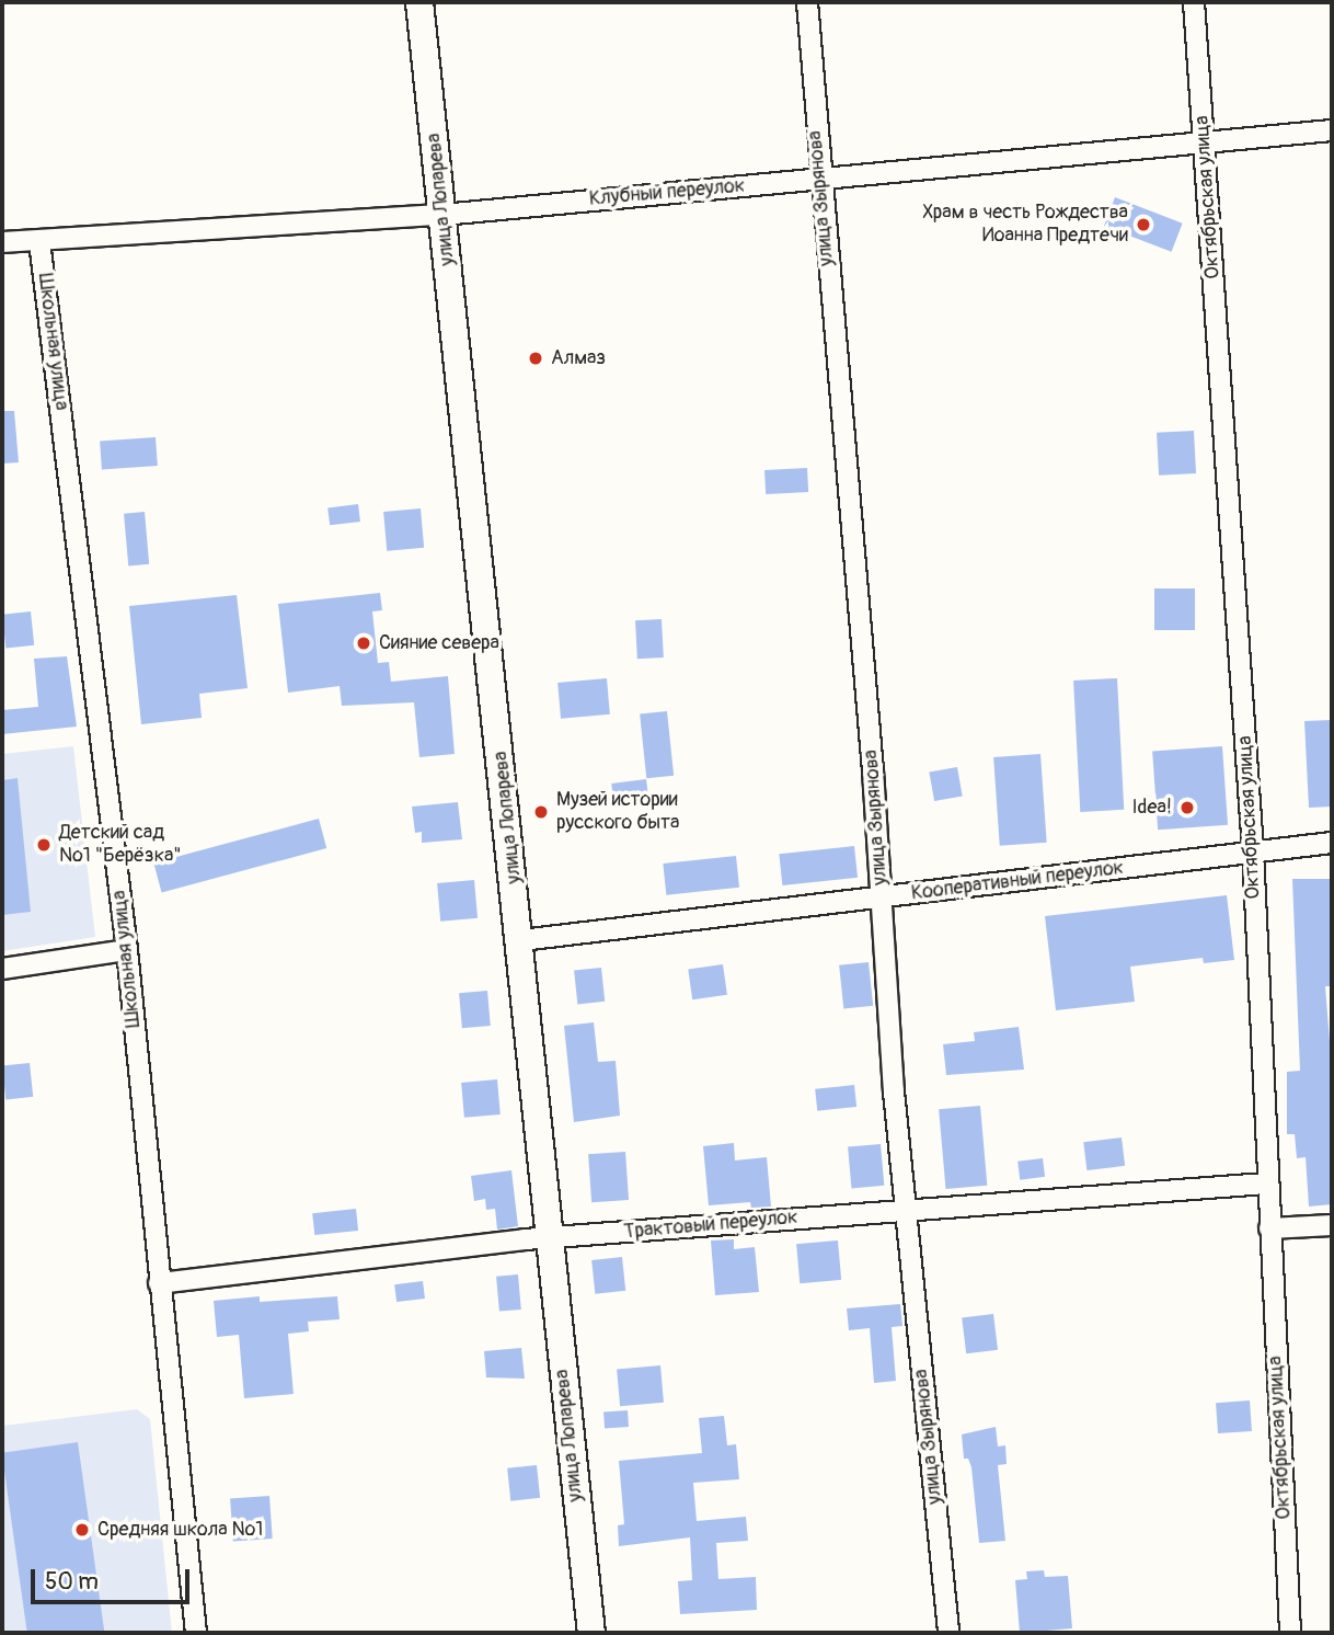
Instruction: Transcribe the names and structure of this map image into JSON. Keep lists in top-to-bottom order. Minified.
{"streets":{"main road":["улица Лопарева"],"street":["Клубный переулок","Октябрьская улица","улица Зырянова","Школьная улица","Кооперативный переулок","Трактовый переулок"]},"crossings":[["Клубный переулок","Октябрьская улица"],["Клубный переулок","улица Зырянова"],["Клубный переулок","улица Лопарева"],["Клубный переулок","Школьная улица"],["Октябрьская улица","Кооперативный переулок"],["Октябрьская улица","Трактовый переулок"],["улица Зырянова","Кооперативный переулок"],["улица Зырянова","Трактовый переулок"],["улица Лопарева","Кооперативный переулок"],["улица Лопарева","Трактовый переулок"],["Школьная улица","Трактовый переулок"]],"places":["Храм в честь Рождества Иоанна Предтечи","Алмаз","Сияние севера","Idea!","Музей истории русского быта","Детский сад №1 \"Берёзка\"","Средняя школа №1"],"scale_bar":"50 m"}
